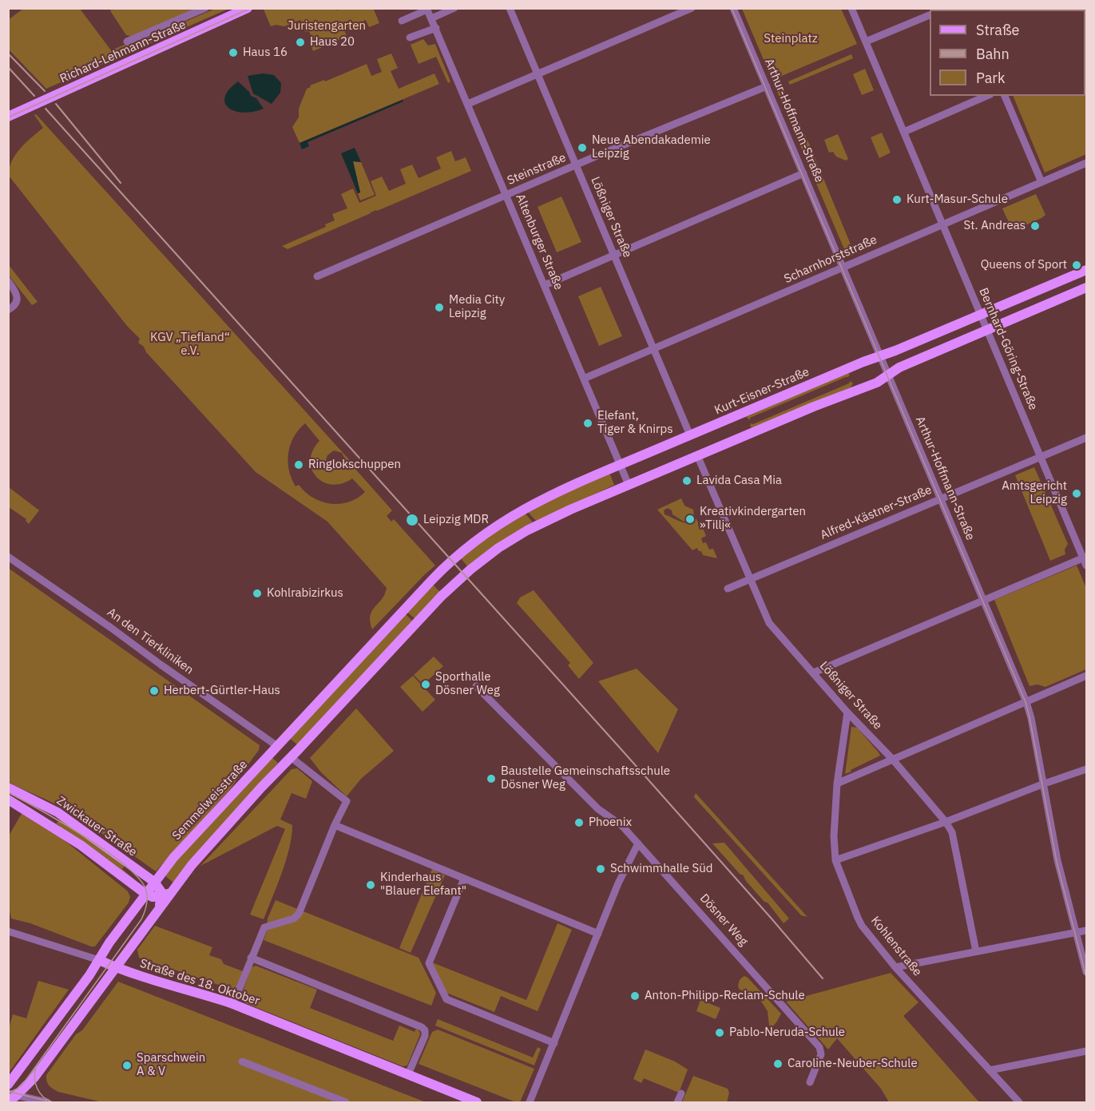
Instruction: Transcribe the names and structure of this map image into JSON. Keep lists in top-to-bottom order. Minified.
{"streets":{"main road":["Richard-Lehmann-Straße","Kurt-Eisner-Straße","Semmelweisstraße","Zwickauer Straße","Straße des 18. Oktober"],"street":["Arthur-Hoffmann-Straße","Steinstraße","Lößniger Straße","Altenburger Straße","Scharnhorststraße","Bernhard-Göring-Straße","Alfred-Kästner-Straße","An den Tierkliniken","Dösner Weg","Kohlenstraße"]},"crossings":[["Arthur-Hoffmann-Straße","Steinstraße"],["Arthur-Hoffmann-Straße","Scharnhorststraße"],["Arthur-Hoffmann-Straße","Kurt-Eisner-Straße"],["Arthur-Hoffmann-Straße","Alfred-Kästner-Straße"],["Steinstraße","Lößniger Straße"],["Steinstraße","Altenburger Straße"],["Lößniger Straße","Scharnhorststraße"],["Lößniger Straße","Kurt-Eisner-Straße"],["Lößniger Straße","Alfred-Kästner-Straße"],["Lößniger Straße","Kohlenstraße"],["Altenburger Straße","Scharnhorststraße"],["Altenburger Straße","Kurt-Eisner-Straße"],["Scharnhorststraße","Bernhard-Göring-Straße"],["Bernhard-Göring-Straße","Kurt-Eisner-Straße"],["Bernhard-Göring-Straße","Alfred-Kästner-Straße"],["Kurt-Eisner-Straße","Semmelweisstraße"],["An den Tierkliniken","Semmelweisstraße"],["Semmelweisstraße","Zwickauer Straße"],["Semmelweisstraße","Straße des 18. Oktober"]],"parks":["Juristengarten","Steinplatz","KGV „Tiefland“ e.V."],"places":["Haus 20","Haus 16","Neue Abendakademie Leipzig","Kurt-Masur-Schule","St. Andreas","Queens of Sport","Media City Leipzig","Elefant, Tiger & Knirps","Ringlokschuppen","Lavida Casa Mia","Amtsgericht Leipzig","Kreativkindergarten »Tillj«","Leipzig MDR","Kohlrabizirkus","Sporthalle Dösner Weg","Herbert-Gürtler-Haus","Baustelle Gemeinschaftsschule Dösner Weg","Phoenix","Schwimmhalle Süd","Kinderhaus \"Blauer Elefant\"","Anton-Philipp-Reclam-Schule","Pablo-Neruda-Schule","Caroline-Neuber-Schule","Sparschwein A & V"],"legend":["Straße","Bahn","Park"]}
